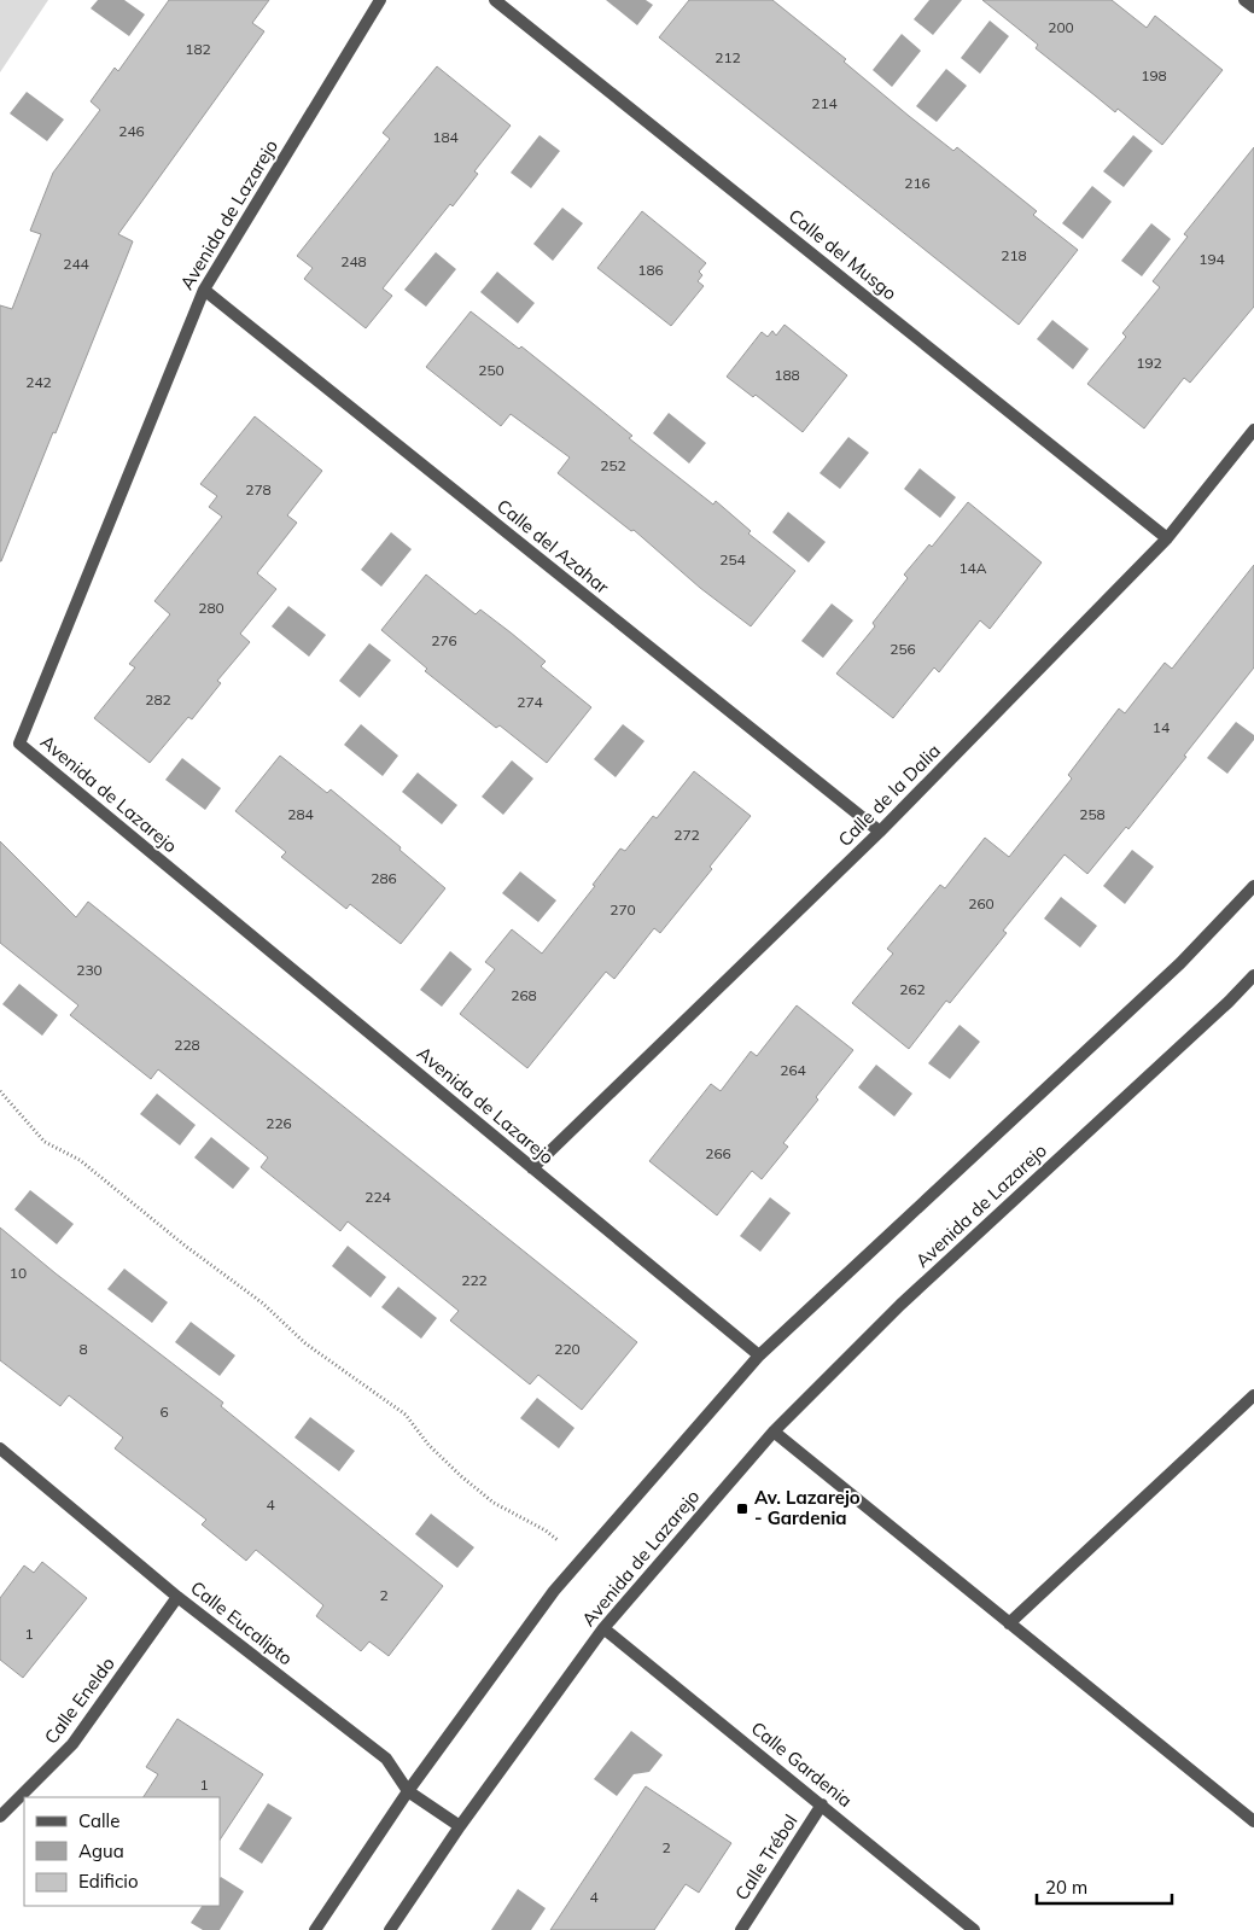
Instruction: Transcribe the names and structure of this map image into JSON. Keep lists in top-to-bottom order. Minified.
{"streets":{"street":["Avenida de Lazarejo","Calle del Musgo","Calle del Azahar","Calle de la Dalia","Calle Eucalipto","Calle Eneldo","Calle Gardenia","Calle Trébol"]},"crossings":[["Avenida de Lazarejo","Calle del Azahar"],["Avenida de Lazarejo","Calle de la Dalia"],["Avenida de Lazarejo","Calle Eucalipto"],["Avenida de Lazarejo","Calle Gardenia"],["Calle del Musgo","Calle de la Dalia"],["Calle del Azahar","Calle de la Dalia"],["Calle Eucalipto","Calle Eneldo"],["Calle Gardenia","Calle Trébol"]],"places":{"transit":["Av. Lazarejo - Gardenia"]},"house_numbers":["200","182","212","198","214","246","184","216","218","194","248","244","186","192","250","188","242","252","278","254","14A","280","276","256","282","274","14","284","258","272","286","260","270","230","262","268","228","264","226","266","224","10","222","8","220","6","4","2","1","1","2","4"],"legend":["Calle","Agua","Edificio"],"scale_bar":"20 m"}
